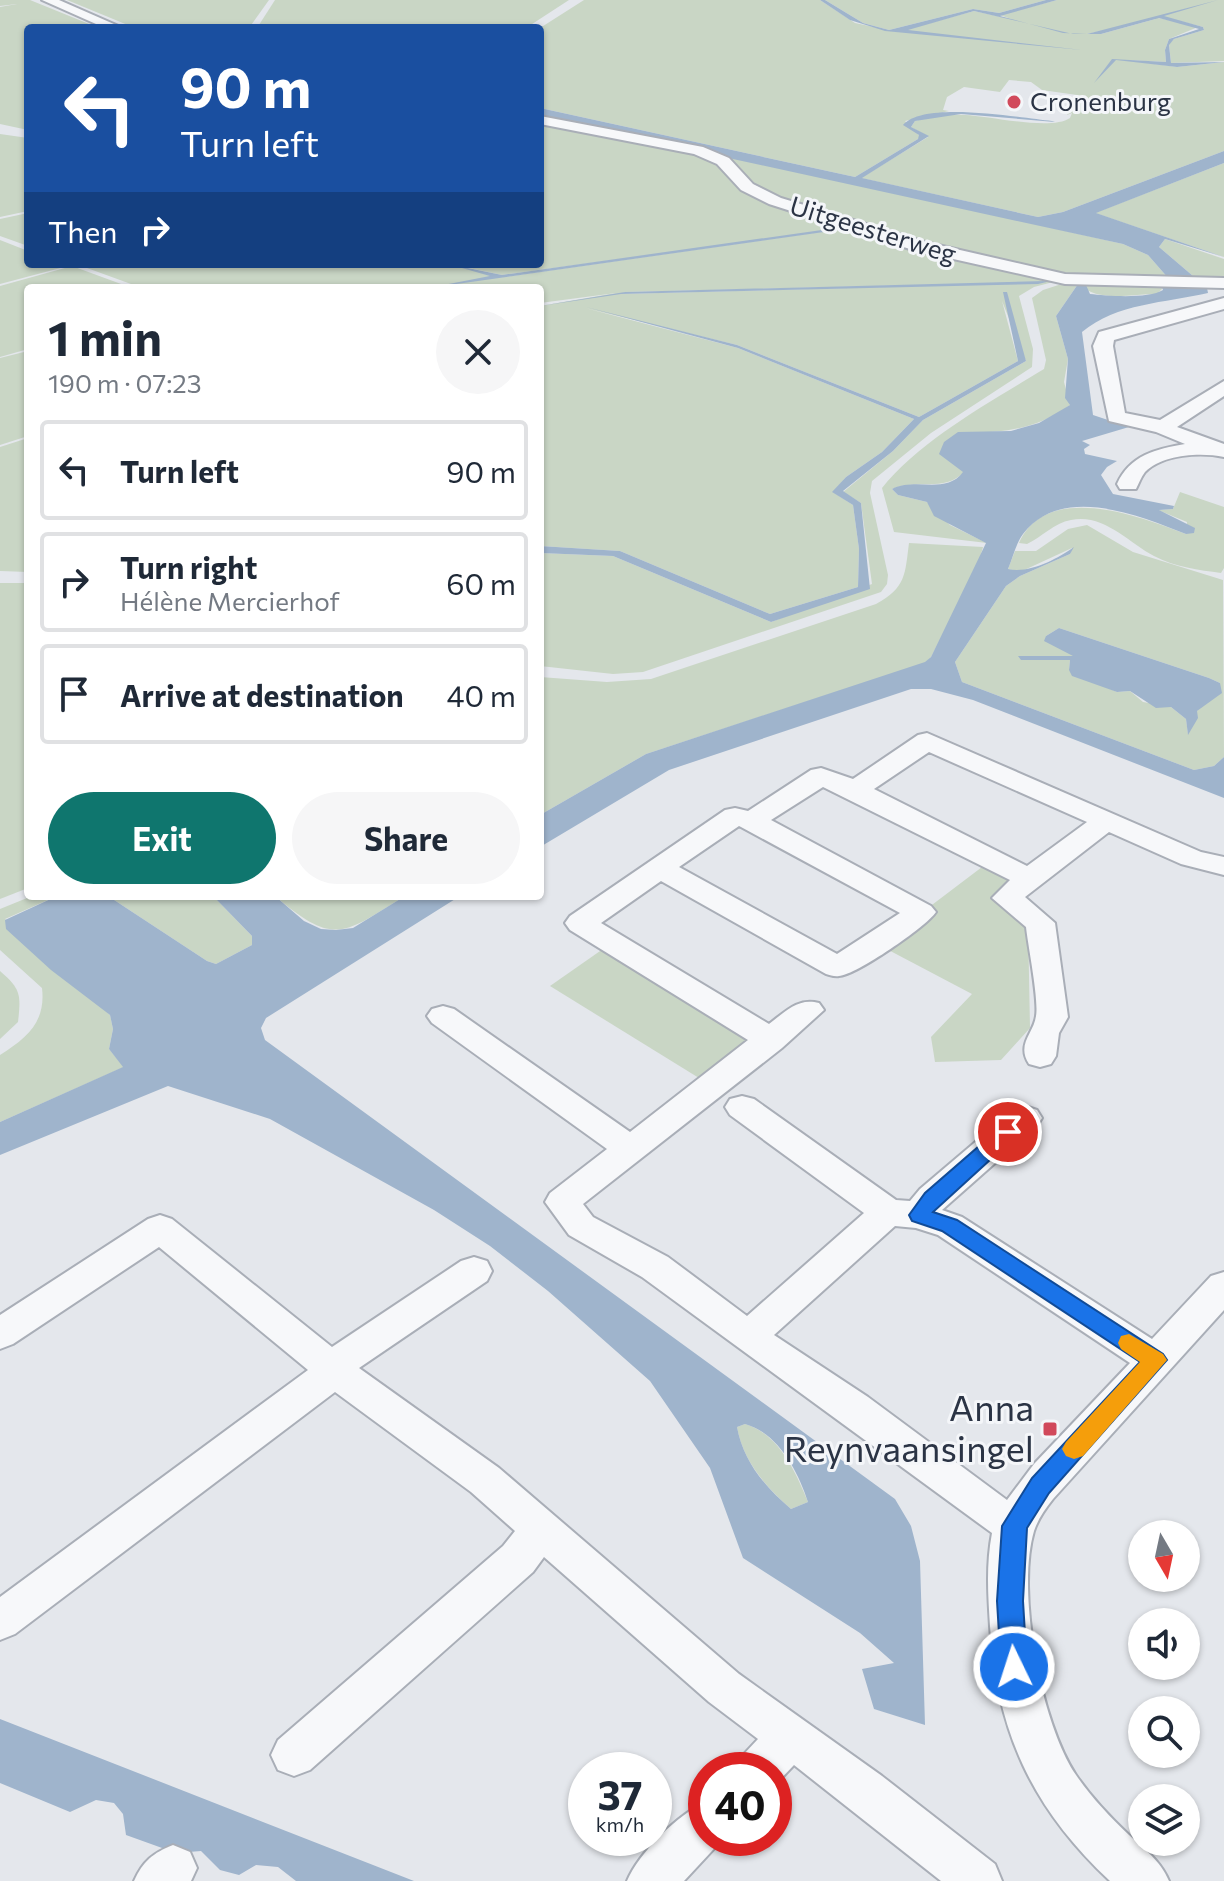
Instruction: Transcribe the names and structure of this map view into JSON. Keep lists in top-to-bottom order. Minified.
{"streets":{"street":["Uitgeesterweg"]},"places":{"other":["Cronenburg"],"transit":["Anna Reynvaansingel"]},"north":"bottom","page":{"turn":["90 m","Turn left"],"then":"Then","heading":["1 min","190 m · 07:23"],"list":[{"name":"Turn left","value":"90 m"},{"name":"Turn right","note":"Hélène Mercierhof","value":"60 m"},{"name":"Arrive at destination","value":"40 m"}],"buttons":["Exit","Share"],"speed":"37 km/h","limit":"40"}}
